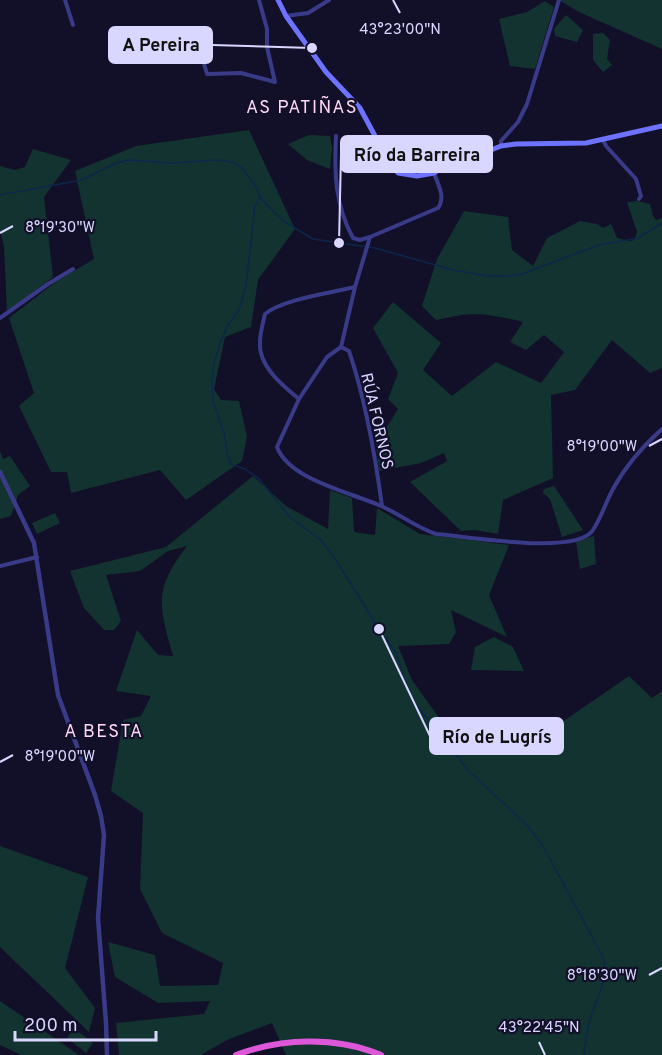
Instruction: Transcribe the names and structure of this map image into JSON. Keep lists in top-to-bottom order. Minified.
{"streets":{"street":["RÚA FORNOS"]},"districts":["AS PATIÑAS","A BESTA"],"places":["A Pereira","Río da Barreira","Río de Lugrís"],"scale_bar":"200 m","coordinates":["43°23'00\"N","8°19'30\"W","8°19'00\"W","8°18'30\"W","43°22'45\"N"]}
